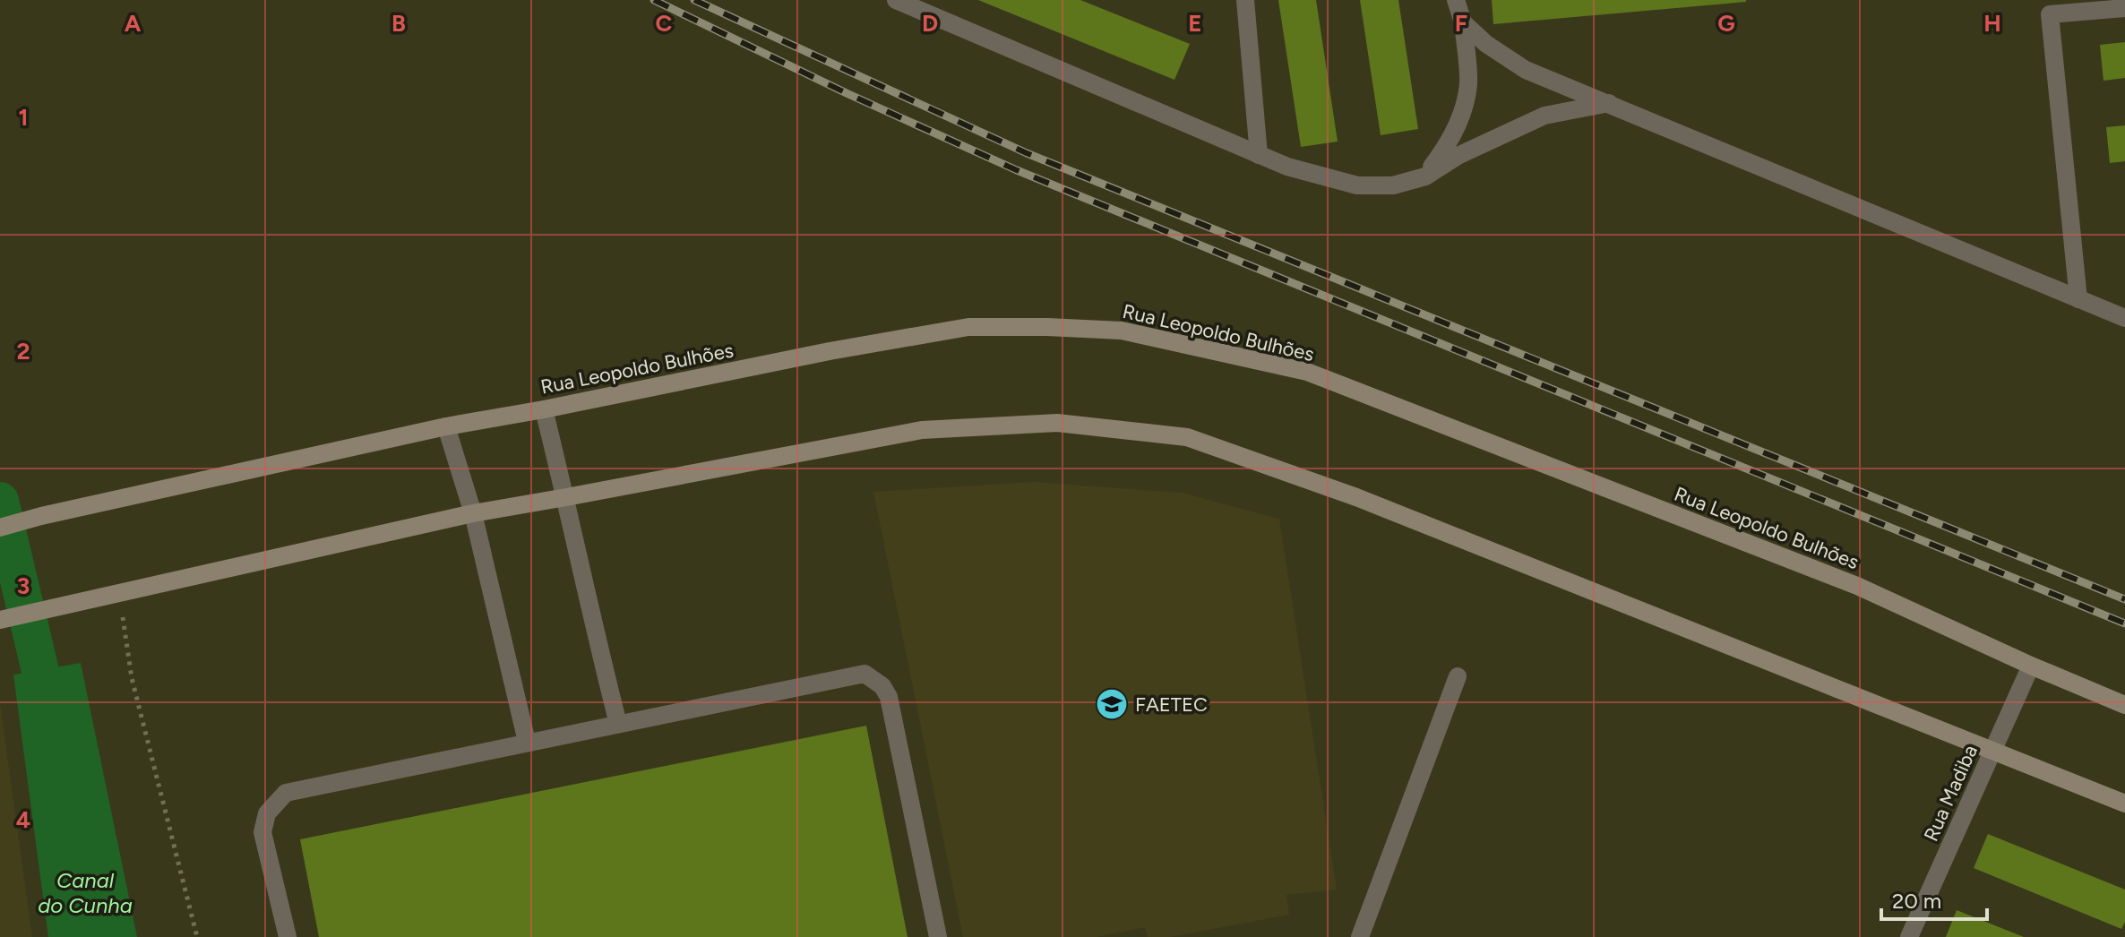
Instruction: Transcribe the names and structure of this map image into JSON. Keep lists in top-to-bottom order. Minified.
{"streets":{"main road":["Rua Leopoldo Bulhões"],"street":["Rua Madiba"]},"crossings":[["Rua Leopoldo Bulhões","Rua Madiba"]],"water":["Canal do Cunha"],"places":{"school or university":["FAETEC"]},"scale_bar":"20 m","grid":{"columns":["A","B","C","D","E","F","G","H"],"rows":["1","2","3","4"]}}
